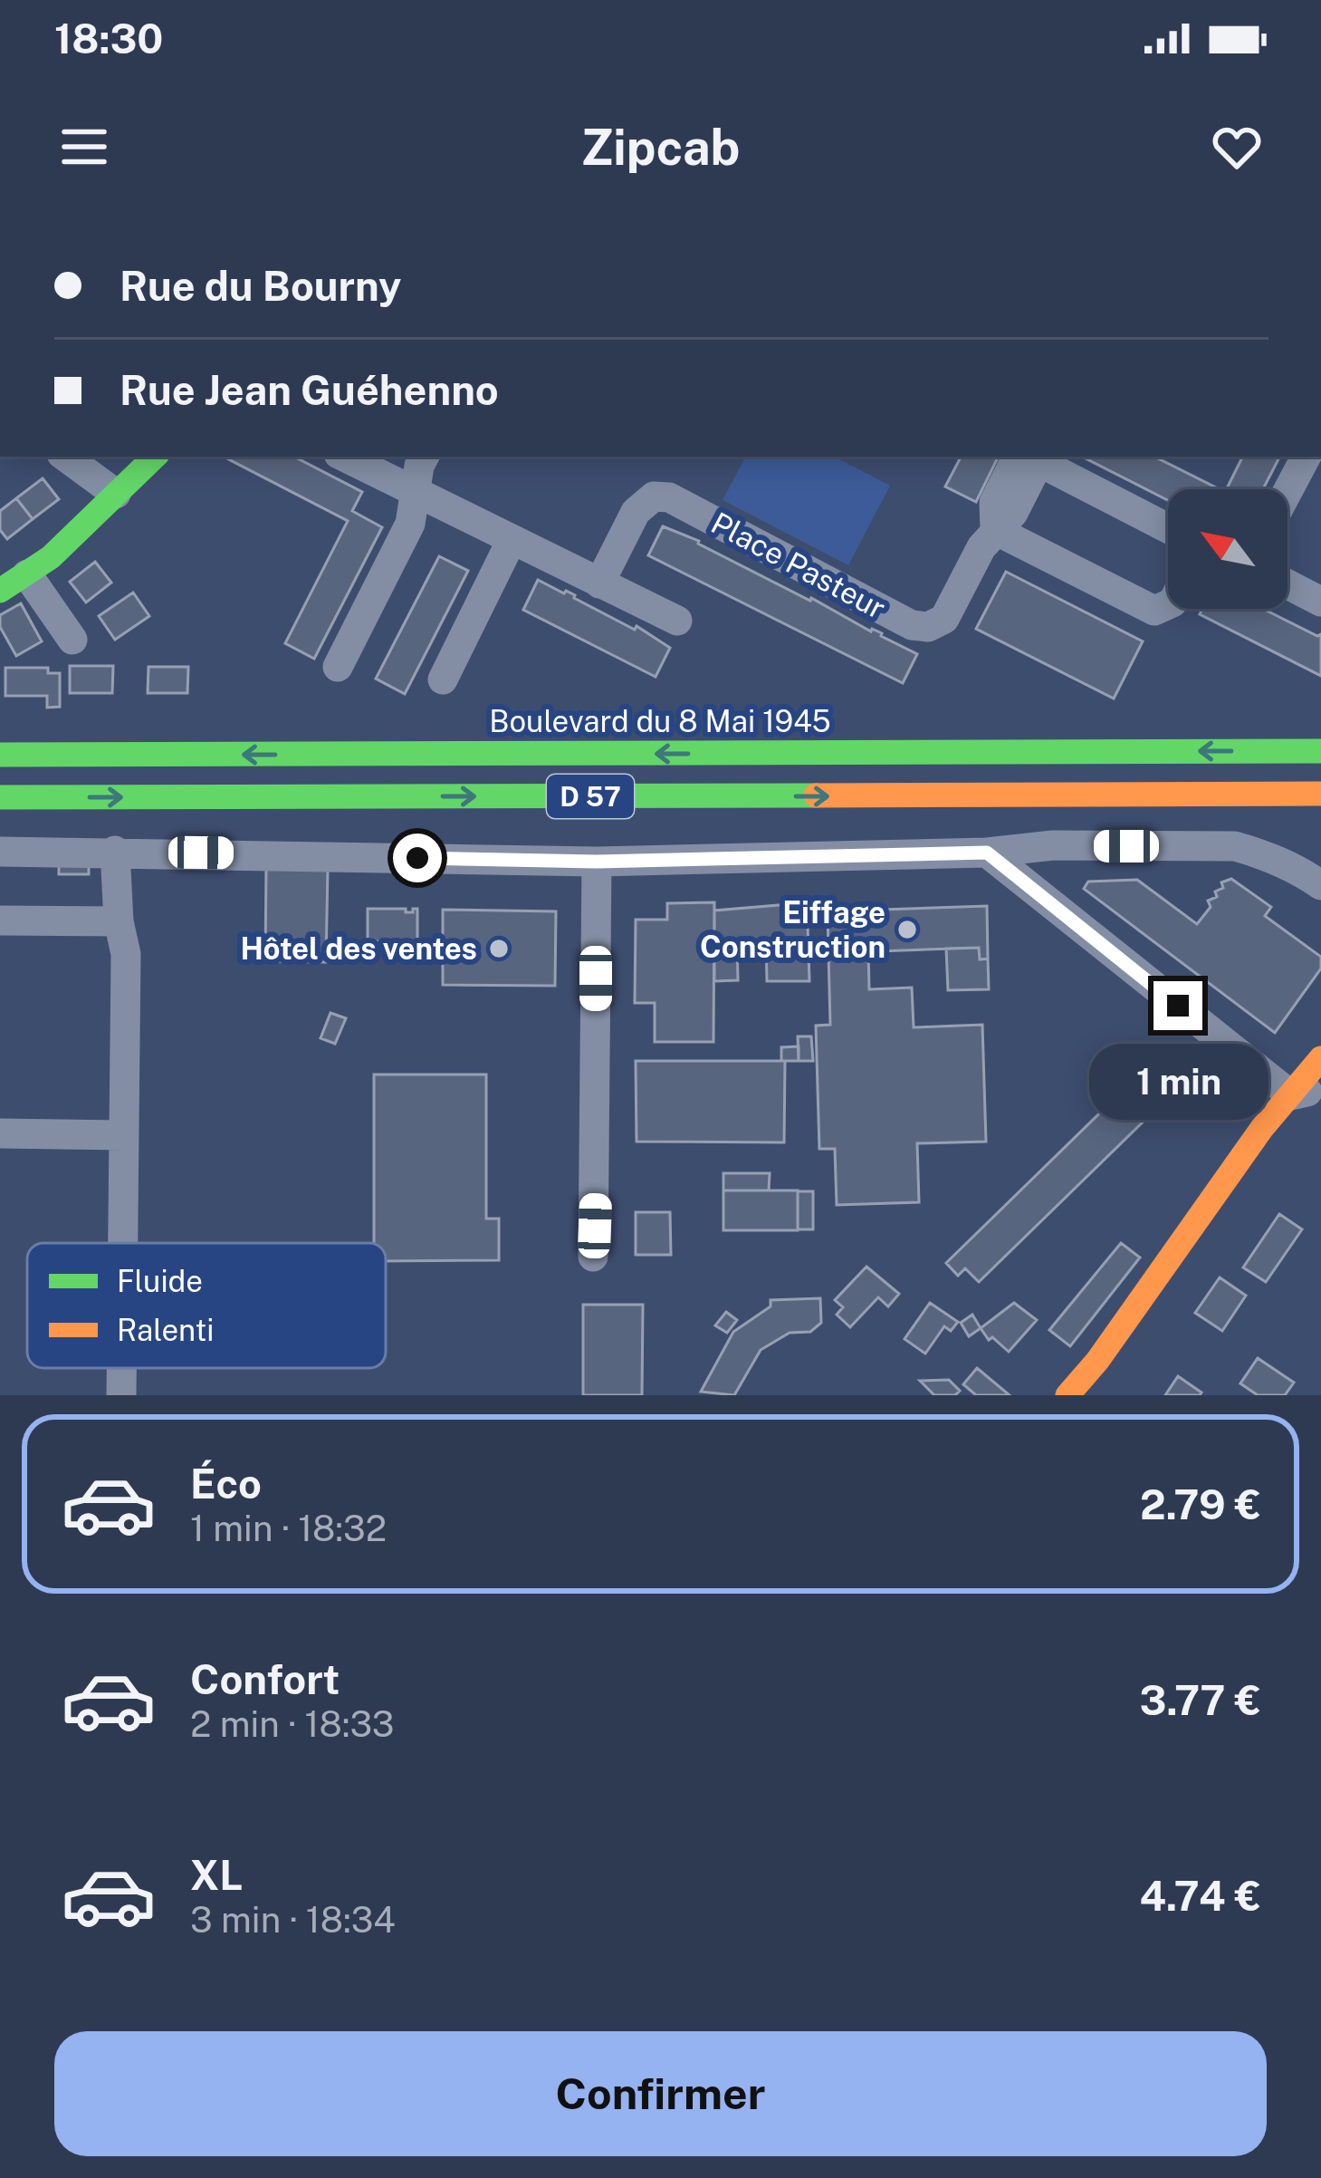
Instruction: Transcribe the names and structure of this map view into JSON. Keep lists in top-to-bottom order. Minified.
{"streets":{"main road":["Boulevard du 8 Mai 1945","D 57"],"street":["Place Pasteur"]},"places":["Eiffage Construction","Hôtel des ventes"],"legend":["Fluide","Ralenti"],"north":"top left","page":{"status":"18:30","header":"Zipcab","banner":["Rue du Bourny","Rue Jean Guéhenno"],"bubble":"1 min","list":[{"name":"Éco","note":"1 min · 18:32","value":"2.79 €"},{"name":"Confort","note":"2 min · 18:33","value":"3.77 €"},{"name":"XL","note":"3 min · 18:34","value":"4.74 €"}],"buttons":"Confirmer"}}
